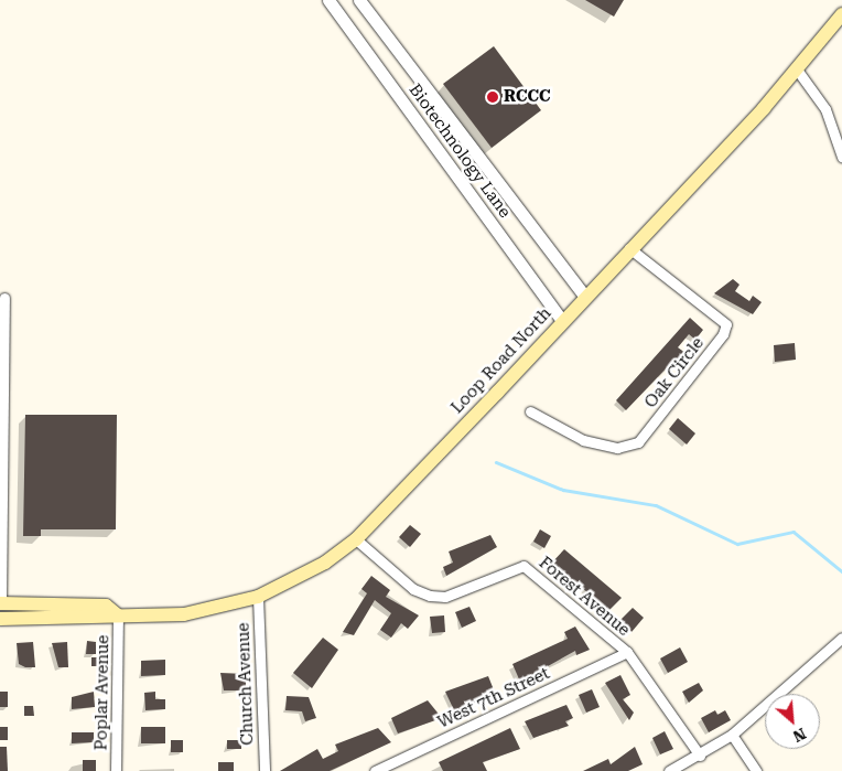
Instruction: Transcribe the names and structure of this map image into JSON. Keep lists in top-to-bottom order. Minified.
{"streets":{"main road":["Loop Road North"],"street":["Biotechnology Lane","Oak Circle","Forest Avenue","Church Avenue","Poplar Avenue","West 7th Street"]},"crossings":[["Biotechnology Lane","Loop Road North"],["Loop Road North","Oak Circle"],["Loop Road North","Forest Avenue"],["Loop Road North","Church Avenue"],["Loop Road North","Poplar Avenue"],["Forest Avenue","West 7th Street"]],"places":["RCCC"],"north":"bottom right"}
